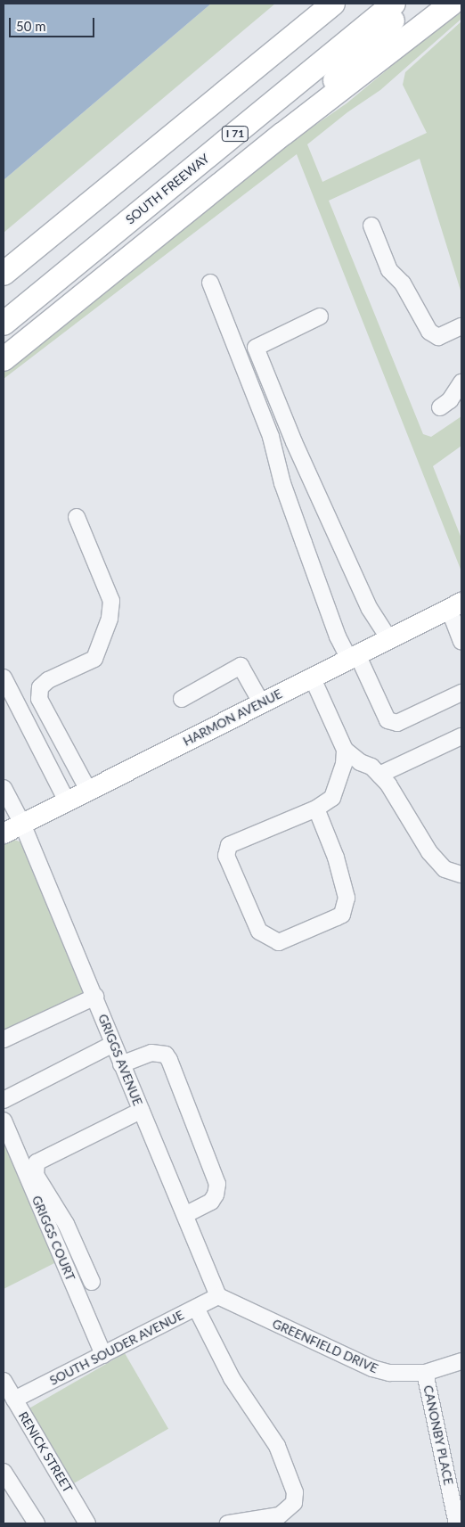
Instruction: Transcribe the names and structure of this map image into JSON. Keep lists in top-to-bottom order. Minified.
{"streets":{"highway":["I 71","SOUTH FREEWAY"],"main road":["HARMON AVENUE"],"street":["GRIGGS AVENUE","GRIGGS COURT","GREENFIELD DRIVE","SOUTH SOUDER AVENUE","CANONBY PLACE","RENICK STREET"]},"crossings":[["HARMON AVENUE","GRIGGS AVENUE"],["GRIGGS AVENUE","GREENFIELD DRIVE"],["GRIGGS AVENUE","SOUTH SOUDER AVENUE"],["GRIGGS COURT","SOUTH SOUDER AVENUE"],["GREENFIELD DRIVE","SOUTH SOUDER AVENUE"],["GREENFIELD DRIVE","CANONBY PLACE"],["SOUTH SOUDER AVENUE","RENICK STREET"]],"scale_bar":"50 m"}
